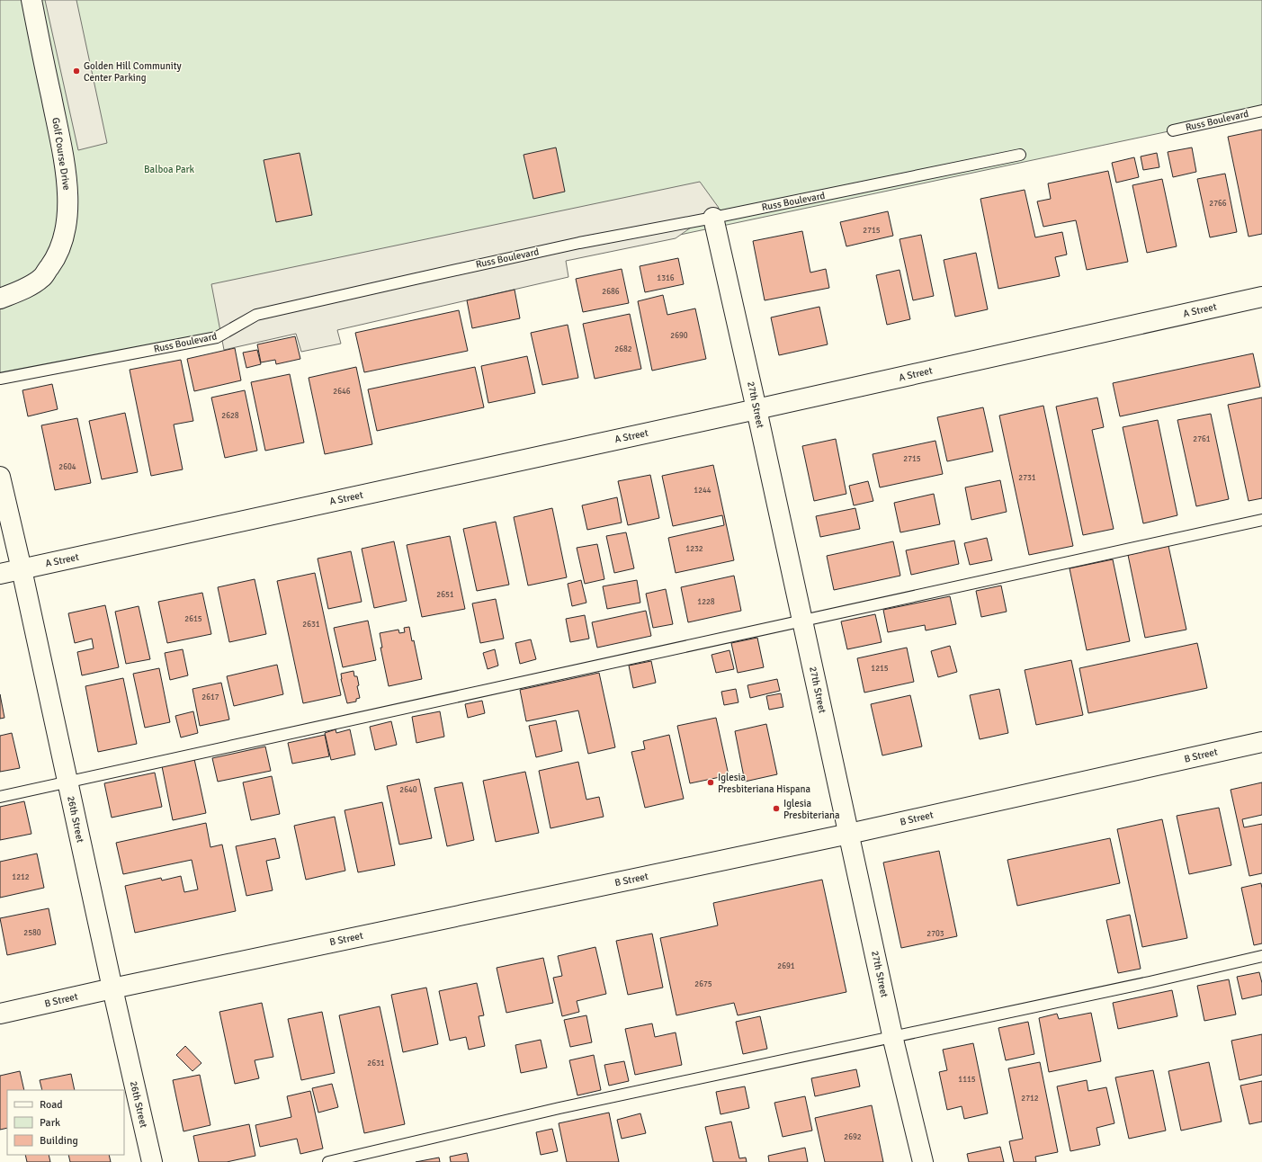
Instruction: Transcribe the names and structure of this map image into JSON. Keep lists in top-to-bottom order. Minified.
{"streets":{"street":["Golf Course Drive","A Street","27th Street","B Street","26th Street"],"lane":["Russ Boulevard"]},"crossings":[["Russ Boulevard","27th Street"],["A Street","27th Street"],["A Street","26th Street"],["27th Street","B Street"],["B Street","26th Street"]],"parks":["Balboa Park"],"places":["Golden Hill Community Center Parking","Iglesia Presbiteriana Hispana","Iglesia Presbiteriana"],"house_numbers":["2766","2715","1316","2686","2690","2682","2646","2628","2761","2715","2604","2731","1244","1232","2651","1228","2615","2631","1215","2617","2640","1212","2580","2703","2691","2675","2631","1115","2712","2692"],"legend":["Road","Park","Building"]}
